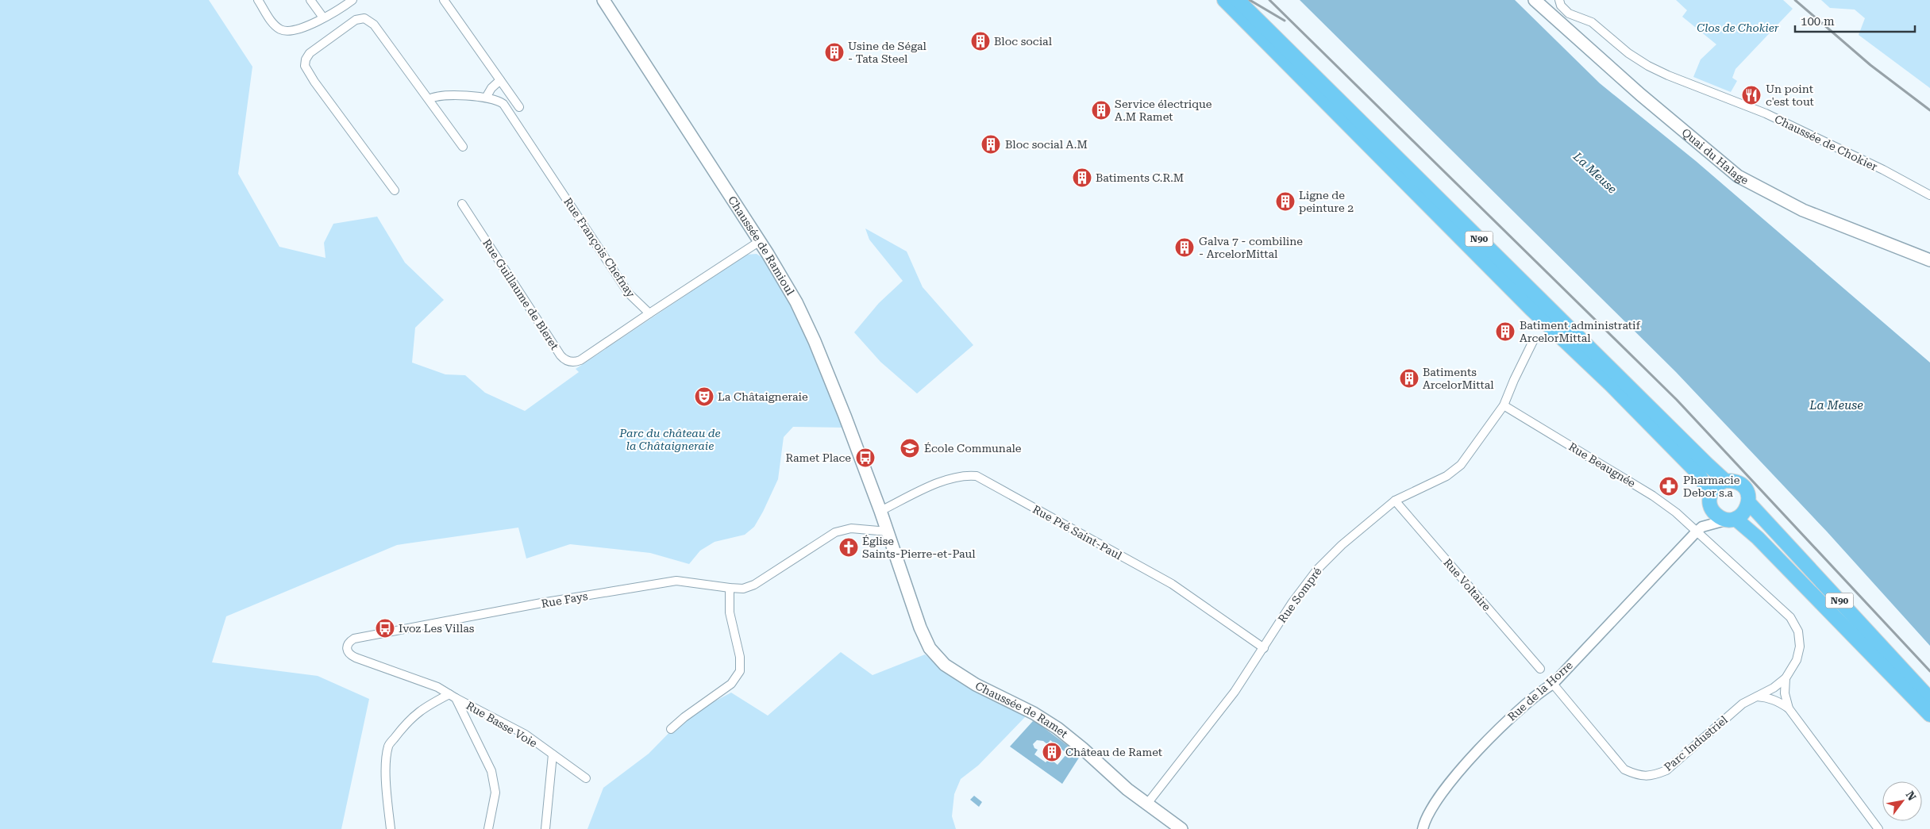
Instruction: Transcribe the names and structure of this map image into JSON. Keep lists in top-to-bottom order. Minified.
{"streets":{"highway":["N90"],"main road":["Quai du Halage","Chaussée de Ramioul","Chaussée de Ramet"],"street":["Chaussée de Chokier","Rue François Chefnay","Rue Guillaume de Bleret","Rue Beaugnée","Rue Pré Saint-Paul","Rue Voltaire","Rue Sompré","Rue Fays","Rue de la Horre","Rue Basse Voie","Parc Industriel"]},"crossings":[["Chaussée de Ramioul","Rue Pré Saint-Paul"],["Rue François Chefnay","Rue Guillaume de Bleret"],["Rue Beaugnée","Rue Sompré"],["Rue Beaugnée","Rue de la Horre"],["Rue Beaugnée","Parc Industriel"],["Rue Pré Saint-Paul","Rue Sompré"],["Rue Voltaire","Rue Sompré"],["Rue Sompré","Chaussée de Ramet"],["Rue Fays","Chaussée de Ramet"],["Rue Fays","Rue Basse Voie"],["Rue de la Horre","Parc Industriel"]],"water":["La Meuse"],"parks":["Clos de Chokier","Parc du château de la Châtaigneraie"],"places":{"building":["Bloc social","Usine de Ségal - Tata Steel","Service électrique A.M Ramet","Bloc social A.M","Batiments C.R.M","Ligne de peinture 2","Galva 7 - combiline - ArcelorMittal","Batiment administratif ArcelorMittal","Batiments ArcelorMittal","Château de Ramet"],"restaurant":["Un point c'est tout"],"theatre":["La Châtaigneraie"],"school or university":["École Communale"],"bus stop":["Ramet Place","Ivoz Les Villas"],"pharmacy":["Pharmacie Debor s.a"],"church":["Église Saints-Pierre-et-Paul"]},"scale_bar":"100 m","north":"top right"}
